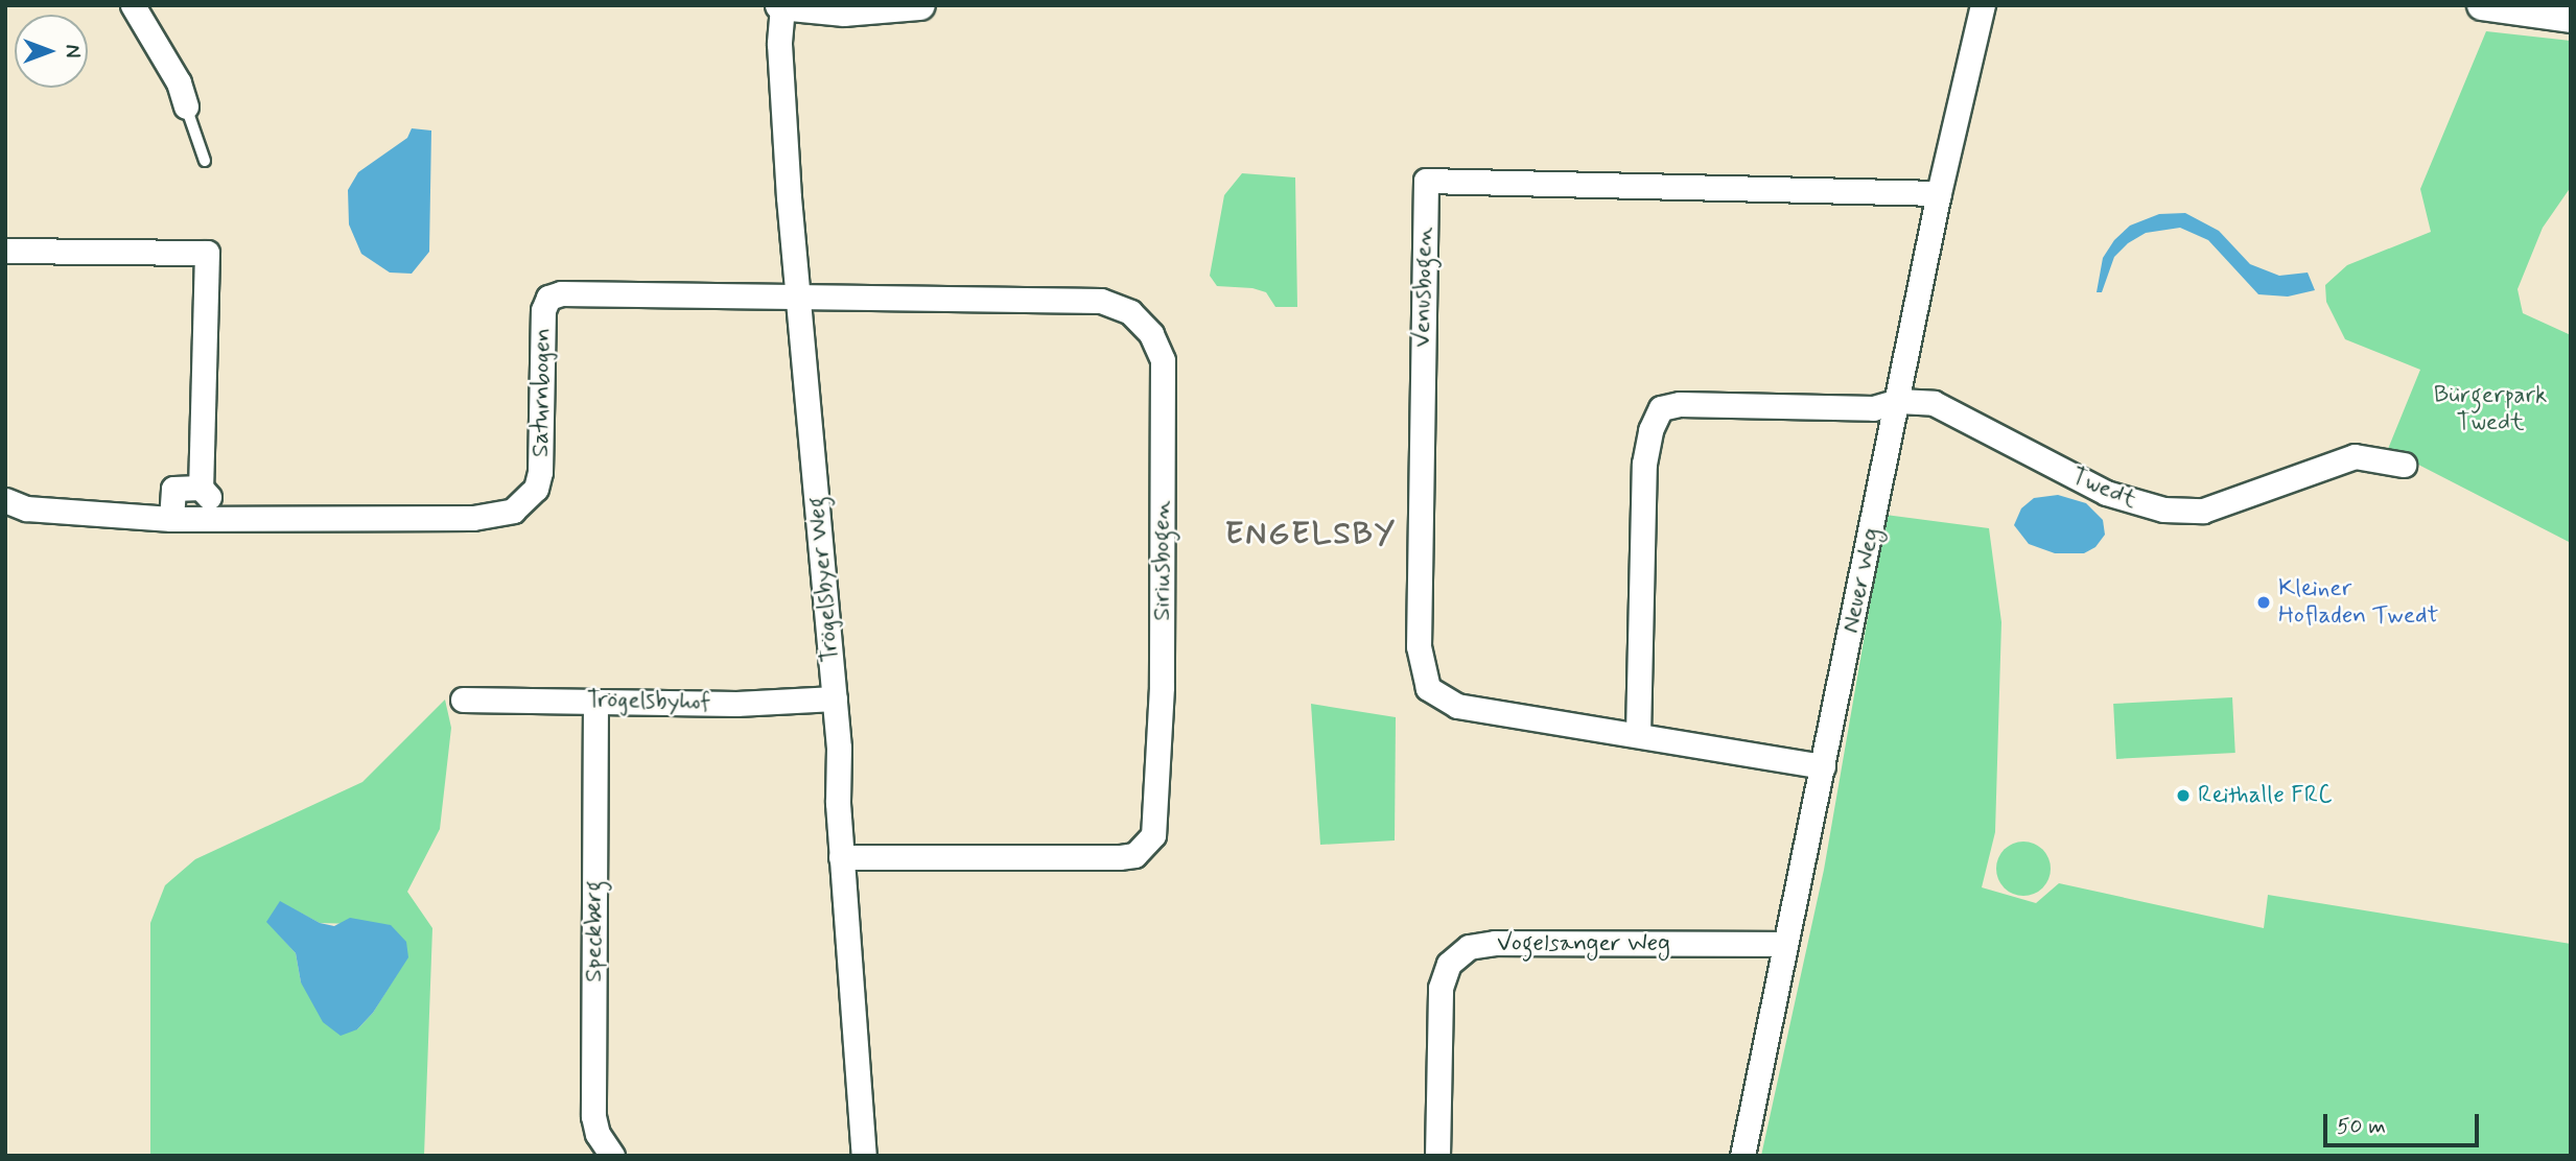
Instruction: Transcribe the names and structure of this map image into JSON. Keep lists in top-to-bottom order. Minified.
{"streets":{"street":["Venusbogen","Saturnbogen","Twedt","Siriusbogen","Trögelsbyer Weg","Neuer Weg","Trögelsbyhof","Speckberg","Vogelsanger Weg"]},"crossings":[["Venusbogen","Neuer Weg"],["Saturnbogen","Siriusbogen"],["Saturnbogen","Trögelsbyer Weg"],["Twedt","Neuer Weg"],["Siriusbogen","Trögelsbyer Weg"],["Trögelsbyer Weg","Trögelsbyhof"],["Neuer Weg","Vogelsanger Weg"],["Trögelsbyhof","Speckberg"]],"districts":["ENGELSBY"],"parks":["Bürgerpark Twedt"],"places":["Kleiner Hofladen Twedt","Reithalle FRC"],"scale_bar":"50 m","north":"right"}
